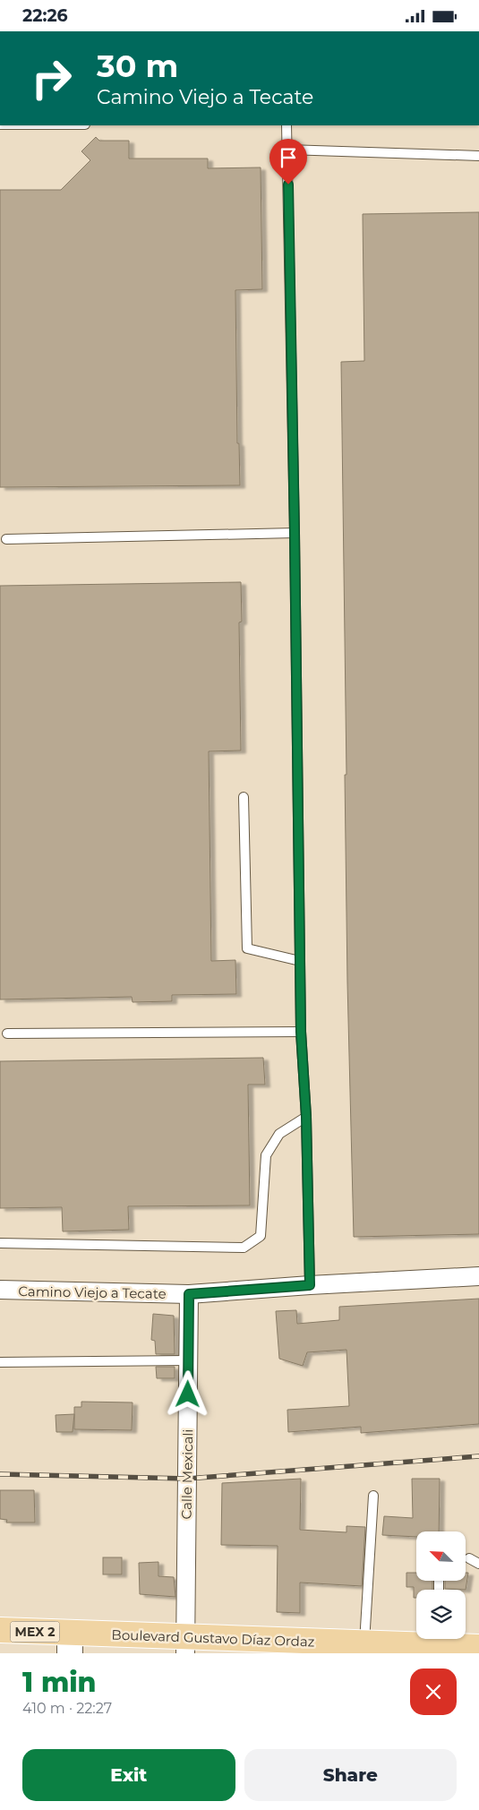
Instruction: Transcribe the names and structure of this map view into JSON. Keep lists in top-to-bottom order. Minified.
{"streets":{"main road":["MEX 2","Boulevard Gustavo Díaz Ordaz"],"street":["Camino Viejo a Tecate","Calle Mexicali"]},"crossings":[["Camino Viejo a Tecate","Calle Mexicali"],["Calle Mexicali","Boulevard Gustavo Díaz Ordaz"]],"north":"top left","page":{"status":"22:26","turn":["30 m","Camino Viejo a Tecate"],"heading":["1 min","410 m · 22:27"],"buttons":["Exit","Share"]}}
